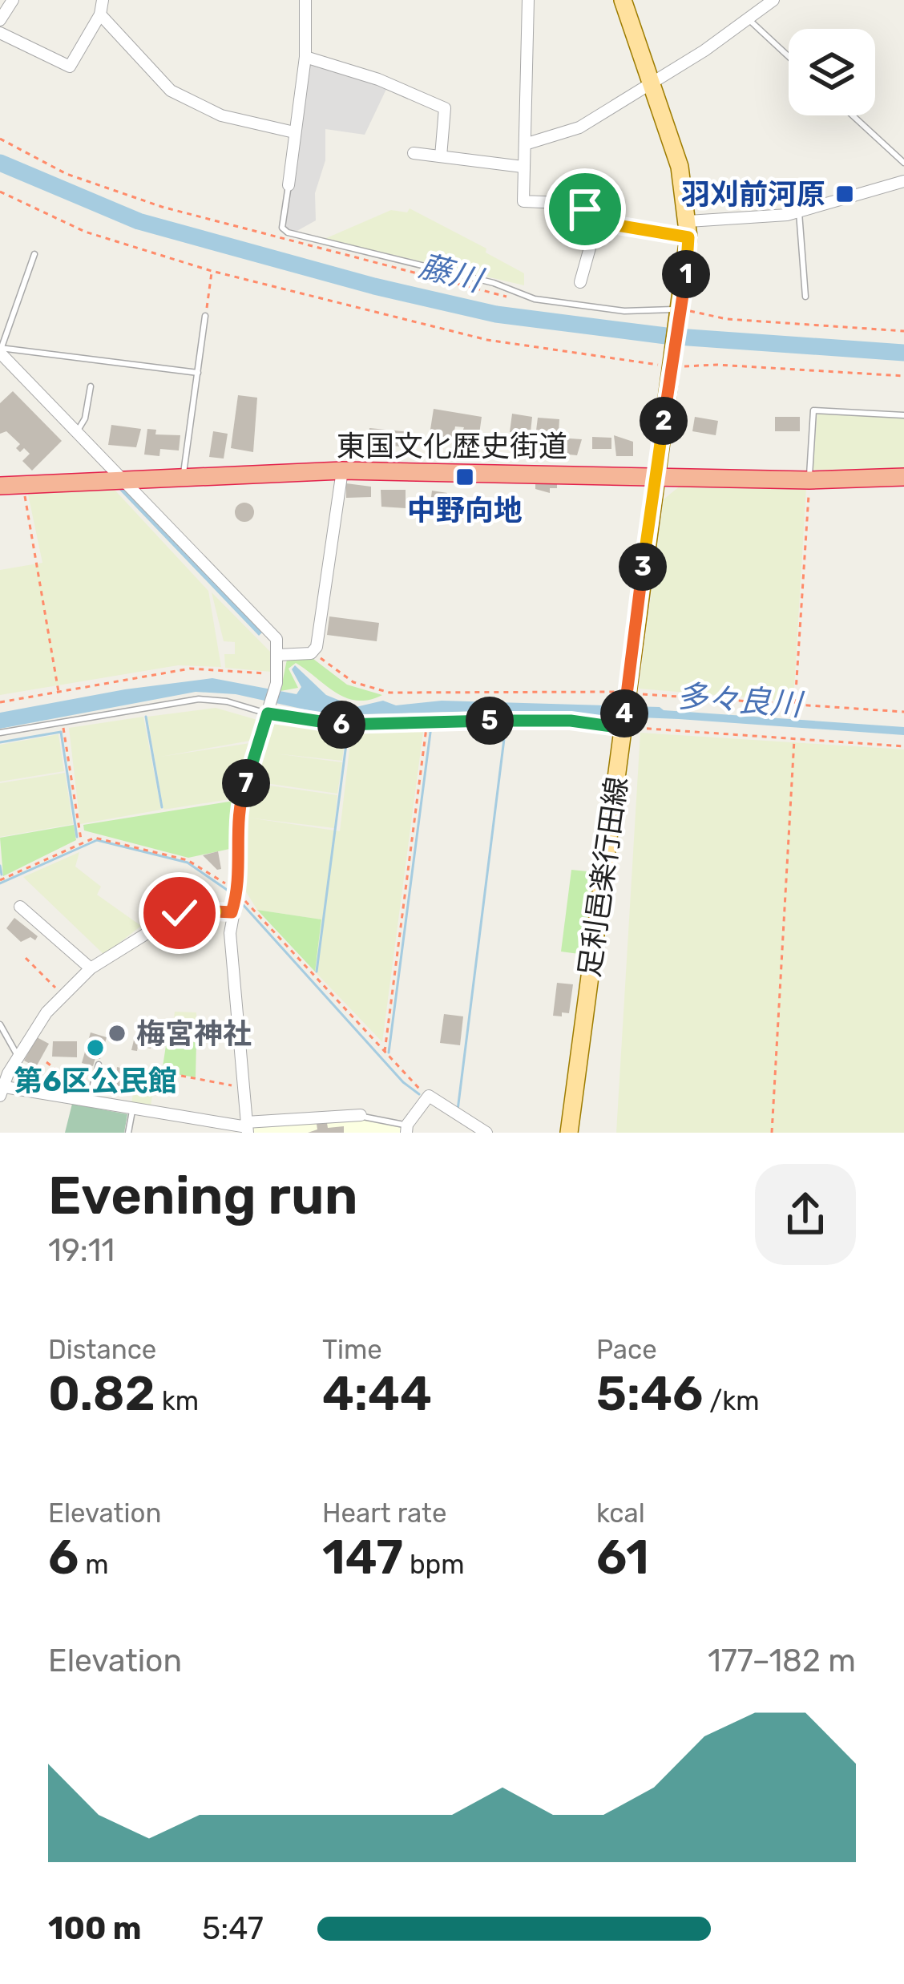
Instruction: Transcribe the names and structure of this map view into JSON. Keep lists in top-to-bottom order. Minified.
{"streets":{"highway":["東国文化歴史街道"],"main road":["足利邑楽行田線"]},"crossings":[["東国文化歴史街道","足利邑楽行田線"]],"water":["藤川","多々良川"],"places":{"transit":["羽刈前河原","中野向地"],"other":["梅宮神社","第6区公民館"]},"page":{"pins":["1","2","3","4","5","6","7"],"heading":["Evening run","19:11"],"stats":[["Distance","0.82 km"],["Time","4:44"],["Pace","5:46 /km"],["Elevation","6 m"],["Heart rate","147 bpm"],["kcal","61"]],"chart":["Elevation","177–182 m"],"list":[{"name":"100 m","note":"5:47"}]}}
